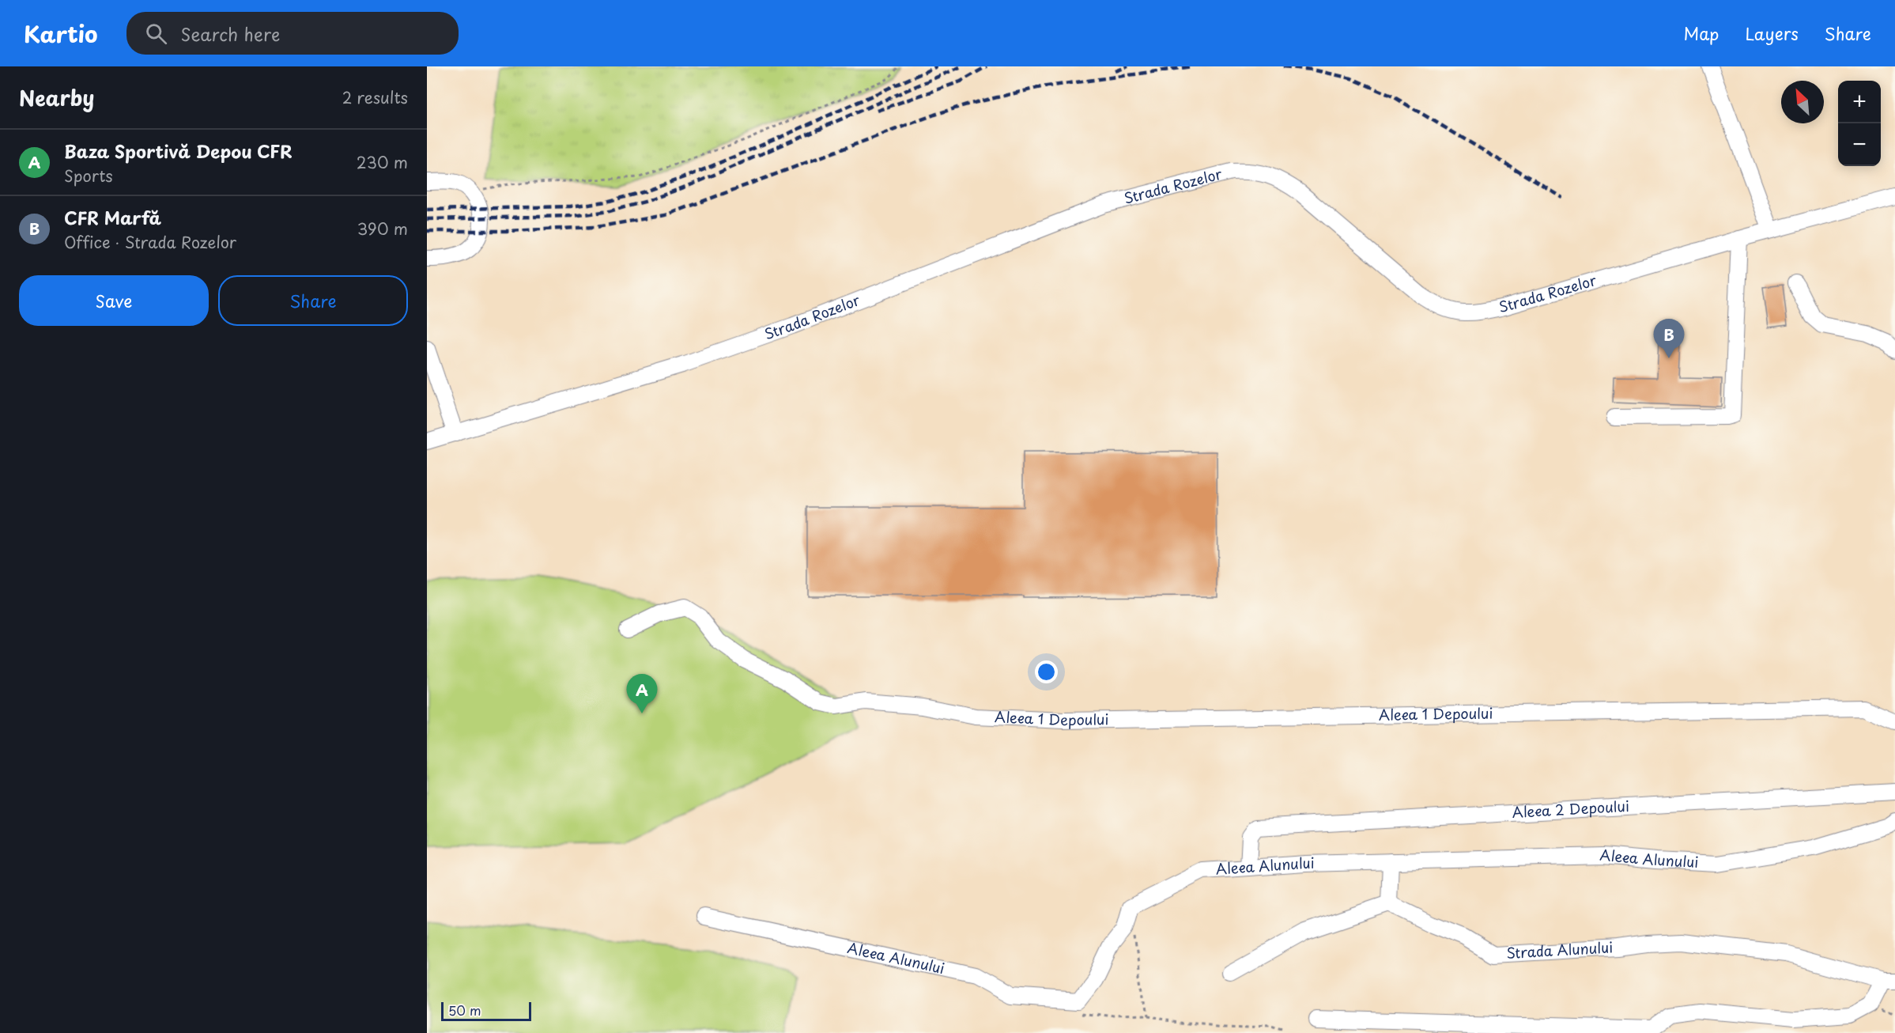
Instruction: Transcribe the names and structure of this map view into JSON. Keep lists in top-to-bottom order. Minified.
{"streets":{"street":["Strada Rozelor","Aleea 1 Depoului","Aleea 2 Depoului","Aleea Alunului","Strada Alunului"]},"crossings":[["Aleea 2 Depoului","Aleea Alunului"]],"scale_bar":"50 m","north":"top left","page":{"header":"Kartio","search":"Search here","nav":["Map","Layers","Share"],"heading":["Nearby","2 results"],"map_buttons":["+","−"],"list":[{"mark":"A","name":"Baza Sportivă Depou CFR","note":"Sports","value":"230 m"},{"mark":"B","name":"CFR Marfă","note":"Office · Strada Rozelor","value":"390 m"}],"buttons":["Save","Share"],"pins":["B","A"],"scale":"50 m"}}
